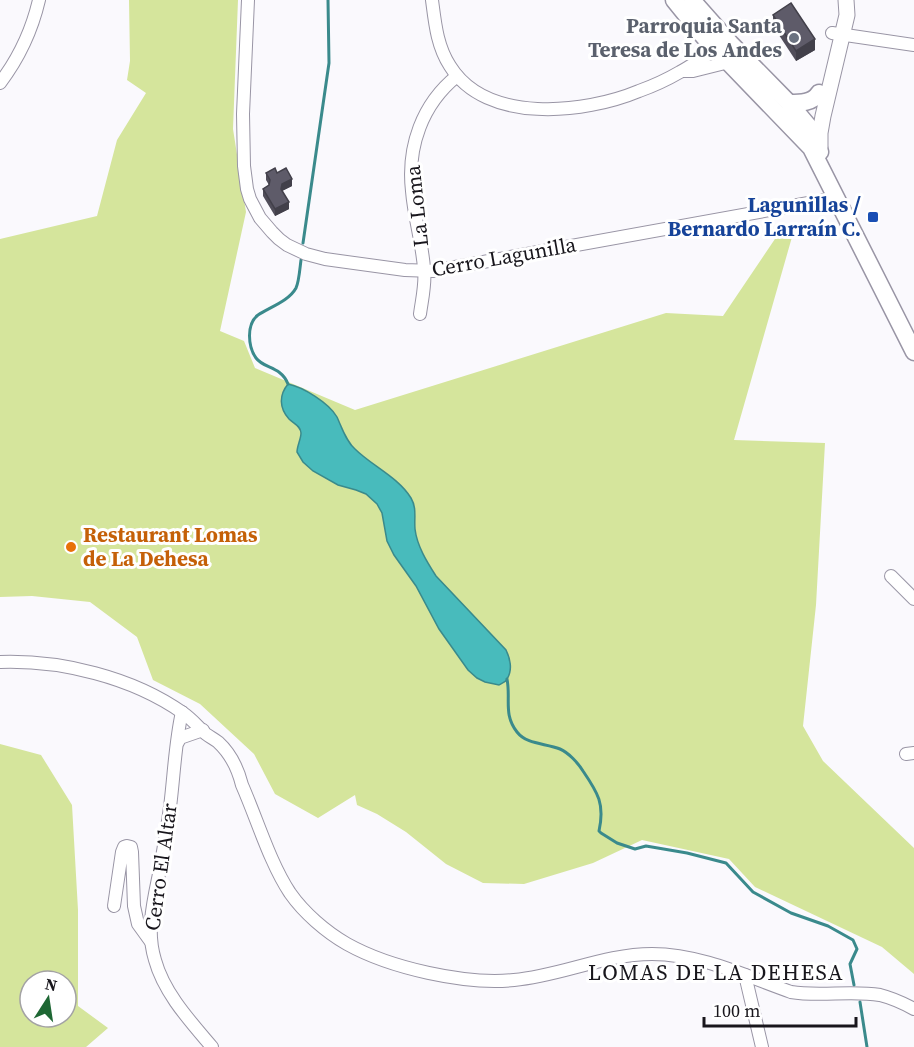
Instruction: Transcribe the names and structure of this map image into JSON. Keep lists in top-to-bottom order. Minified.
{"streets":{"street":["La Loma","Cerro Lagunilla","Cerro El Altar"]},"crossings":[["La Loma","Cerro Lagunilla"]],"districts":["LOMAS DE LA DEHESA"],"places":{"other":["Parroquia Santa Teresa de Los Andes","Restaurant Lomas de La Dehesa"],"transit":["Lagunillas / Bernardo Larraín C."]},"scale_bar":"100 m","north":"top"}
